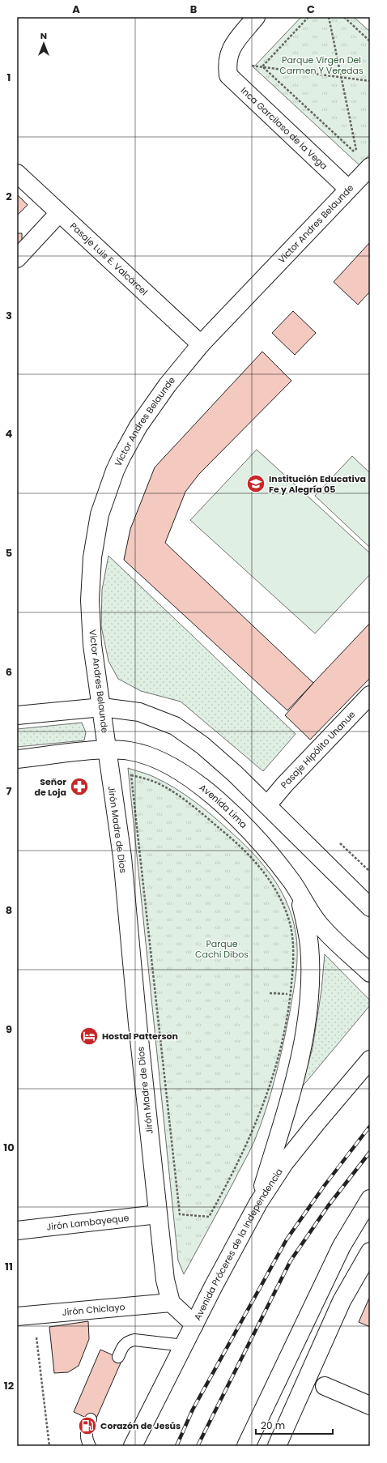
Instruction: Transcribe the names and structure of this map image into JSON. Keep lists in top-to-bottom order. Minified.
{"streets":{"street":["Inca Garcilaso de la Vega","Victor Andres Belaunde","Pasaje Luis E. Valcárcel","Pasaje Hipólito Unanue","Avenida Lima","Jirón Madre de Dios","Jirón Lambayeque","Avenida Próceres de la Independencia","Jirón Chiclayo"]},"crossings":[["Inca Garcilaso de la Vega","Victor Andres Belaunde"],["Victor Andres Belaunde","Pasaje Luis E. Valcárcel"],["Victor Andres Belaunde","Avenida Lima"],["Victor Andres Belaunde","Jirón Madre de Dios"],["Avenida Lima","Jirón Madre de Dios"],["Jirón Madre de Dios","Jirón Lambayeque"],["Jirón Madre de Dios","Jirón Chiclayo"]],"parks":["Parque Vírgen Del Carmen Y Veredas","Parque Cachi Dibos"],"places":{"school or university":["Institución Educativa Fe y Alegría 05"],"pharmacy":["Señor de Loja"],"hotel":["Hostal Patterson"],"fuel station":["Corazón de Jesús"]},"scale_bar":"20 m","north":"top","grid":{"columns":["A","B","C"],"rows":["1","2","3","4","5","6","7","8","9","10","11","12"]}}
